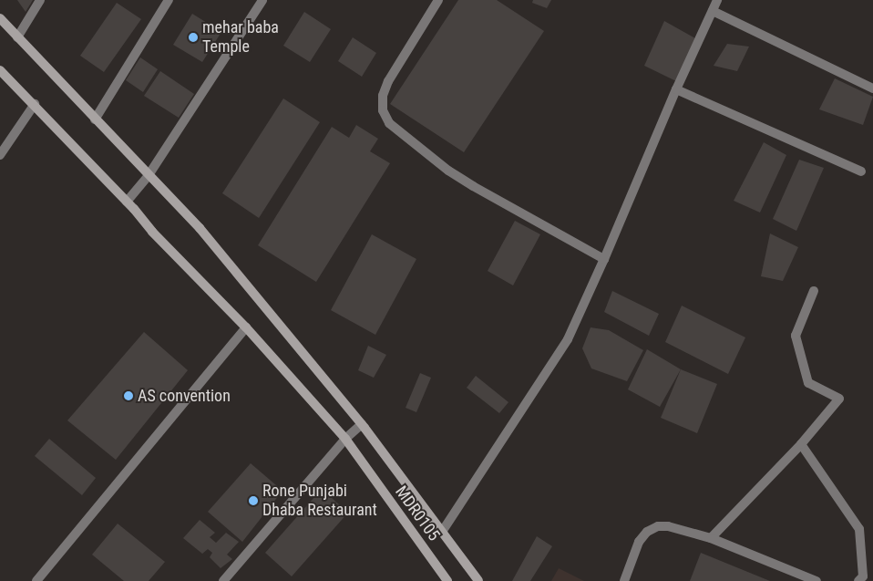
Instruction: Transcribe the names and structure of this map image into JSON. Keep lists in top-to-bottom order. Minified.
{"streets":{"main road":["MDR0105"]},"places":["mehar baba Temple","AS convention","Rone Punjabi Dhaba Restaurant"]}
